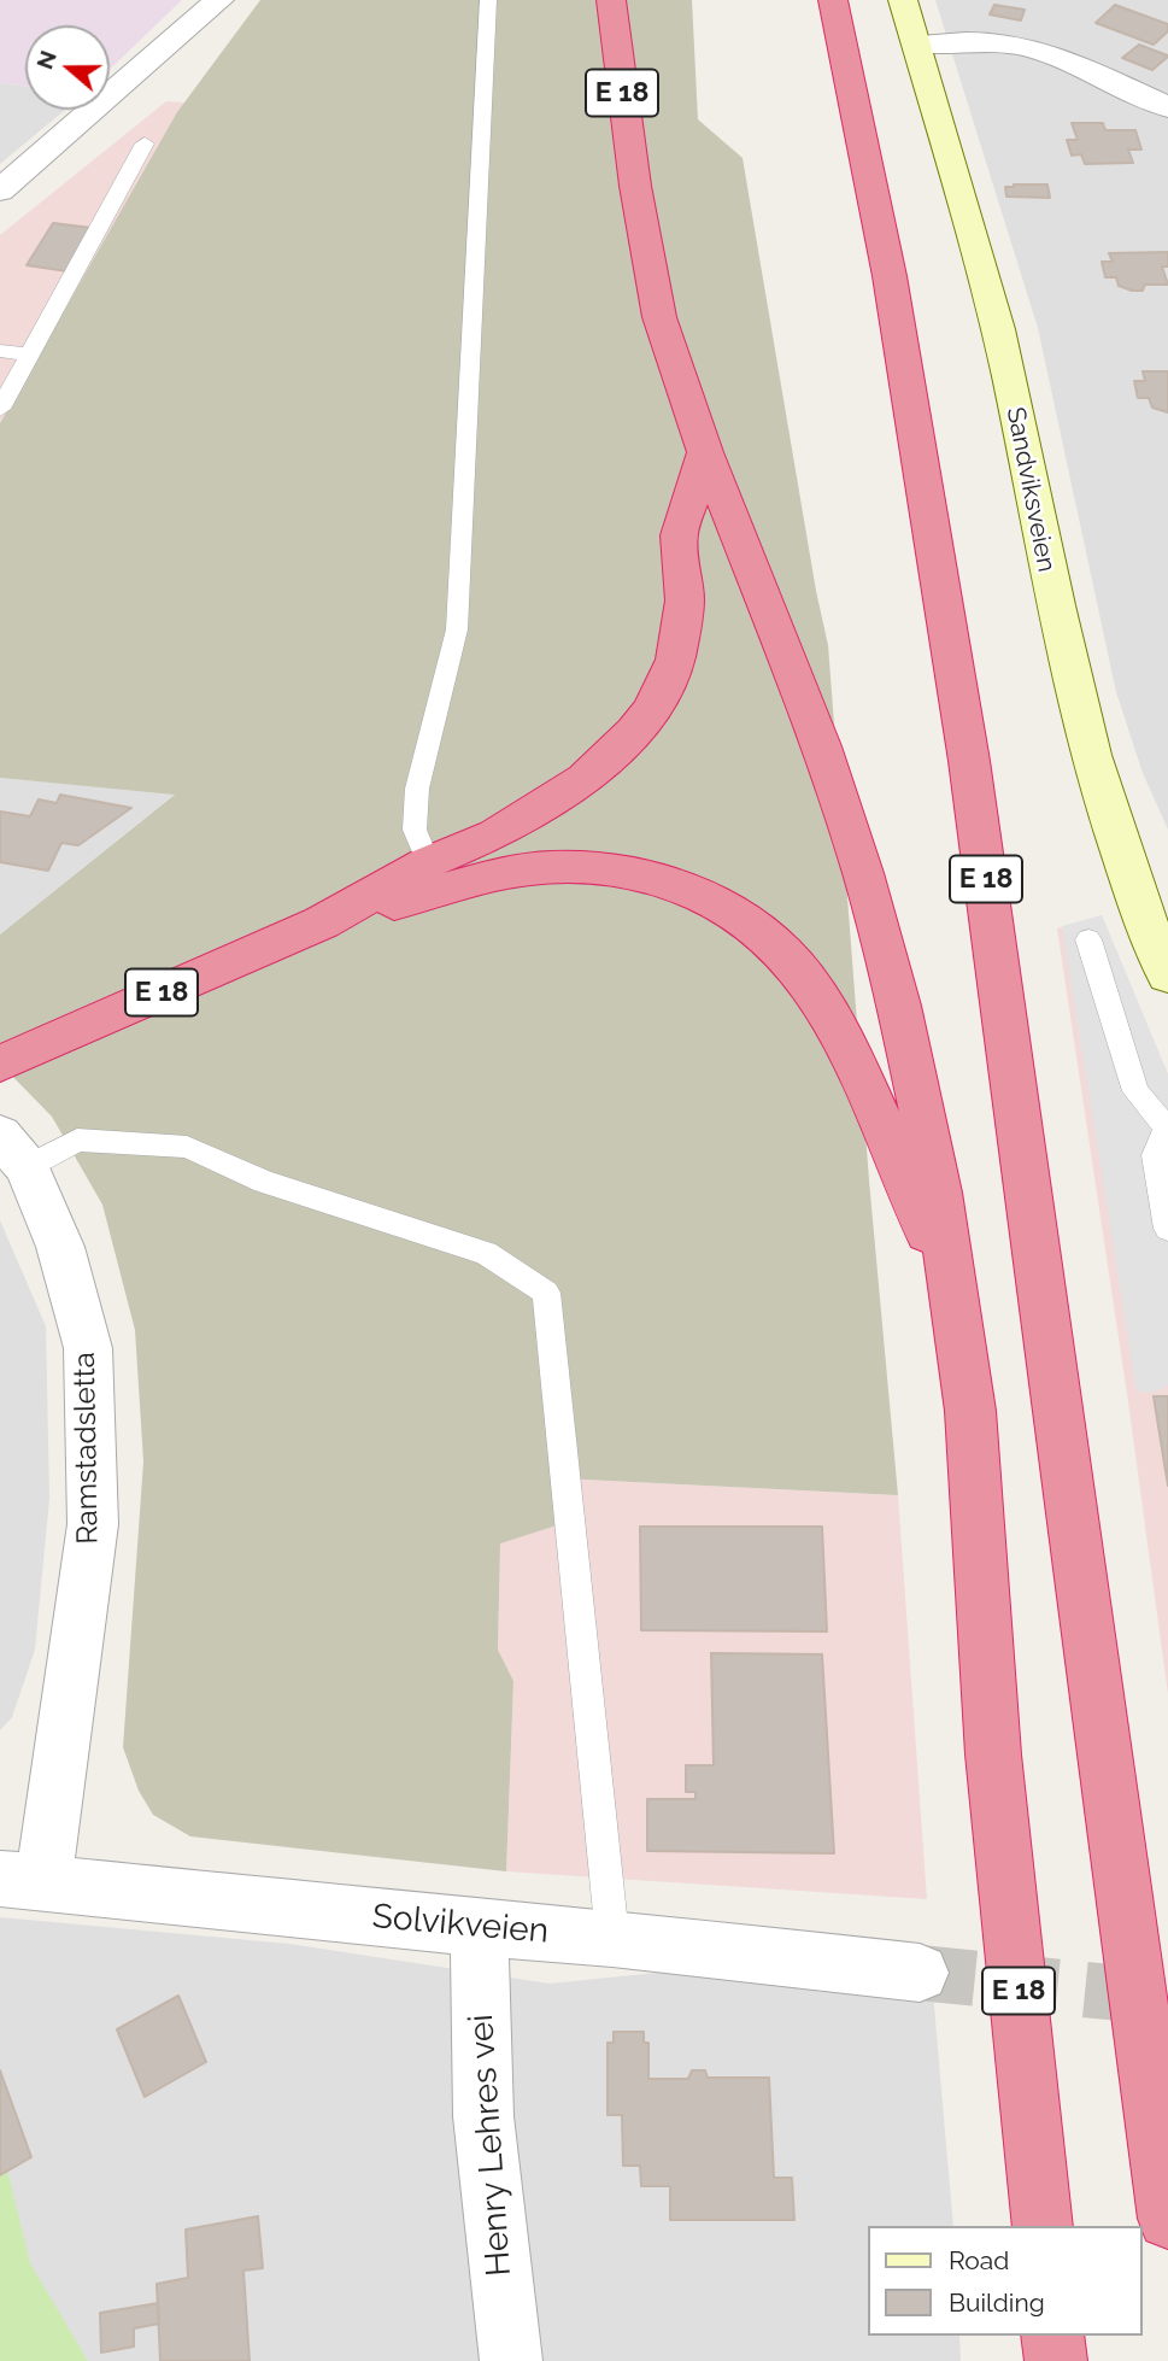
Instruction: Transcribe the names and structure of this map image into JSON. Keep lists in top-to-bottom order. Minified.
{"streets":{"highway":["E 18"],"main road":["Sandviksveien"],"street":["Ramstadsletta","Solvikveien","Henry Lehres vei"]},"crossings":[["Ramstadsletta","Solvikveien"],["Solvikveien","Henry Lehres vei"]],"legend":["Road","Building"],"north":"left"}
